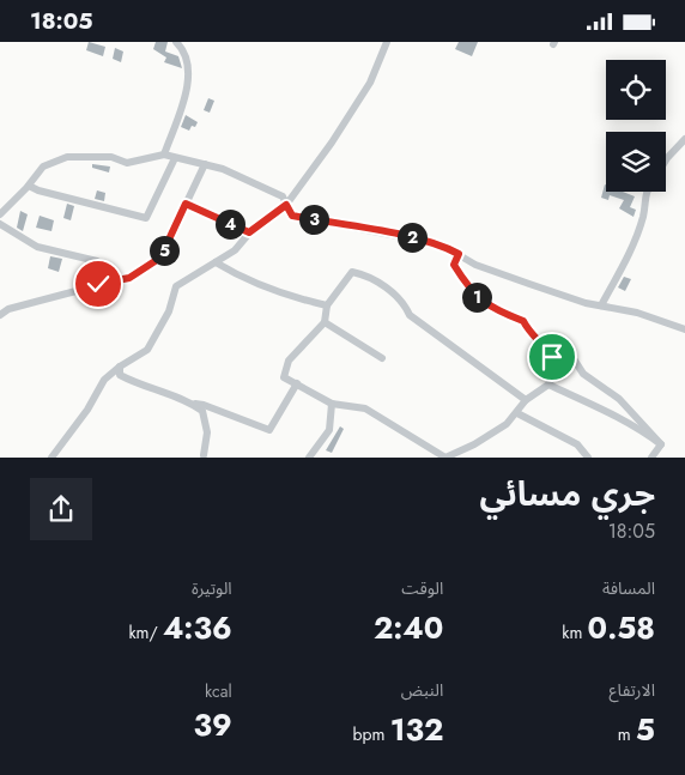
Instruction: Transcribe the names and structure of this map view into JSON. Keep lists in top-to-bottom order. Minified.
{"page":{"status":"18:05","pins":["3","4","2","5","1"],"heading":["جري مسائي","18:05"],"stats":[["المسافة","0.58 km"],["الوقت","2:40"],["الوتيرة","4:36 /km"],["الارتفاع","5 m"],["النبض","132 bpm"],["kcal","39"]]}}
